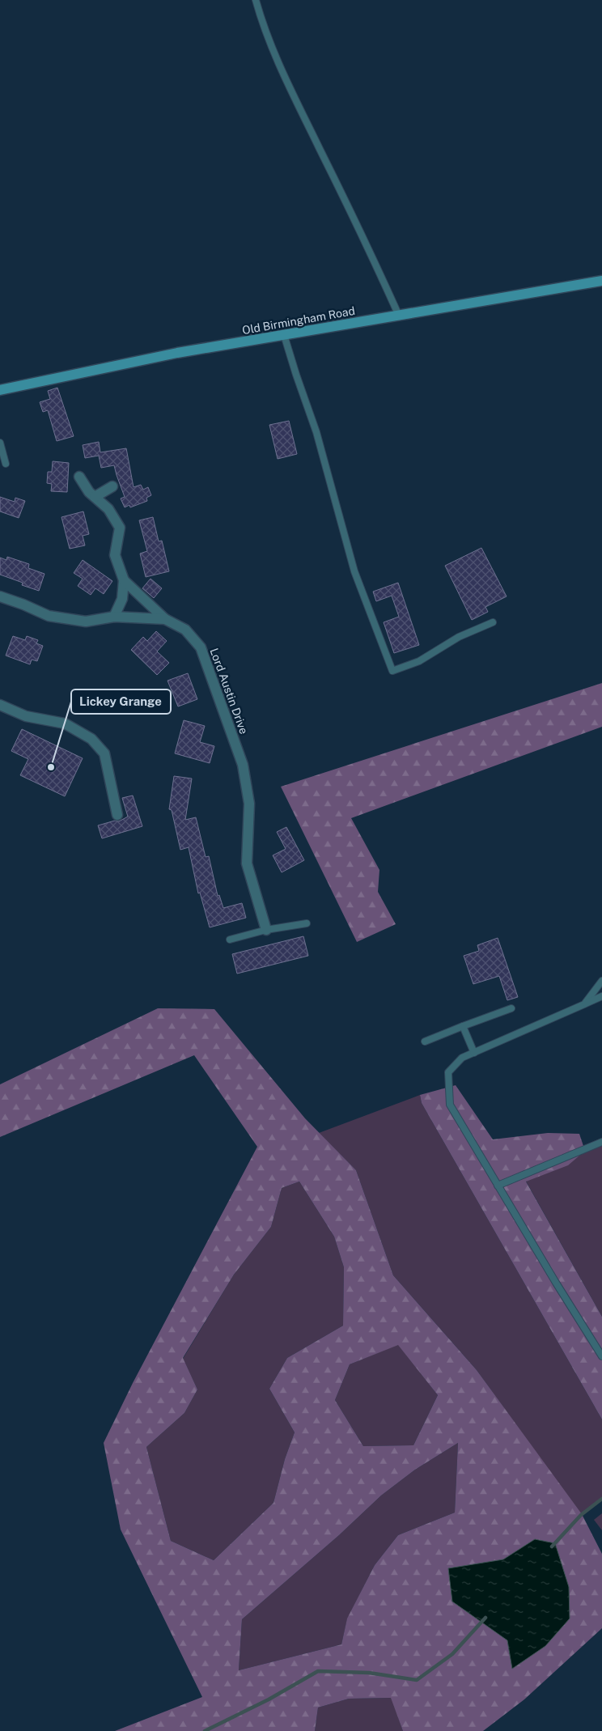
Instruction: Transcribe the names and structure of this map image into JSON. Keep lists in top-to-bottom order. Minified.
{"streets":{"main road":["Old Birmingham Road"],"street":["Lord Austin Drive"]},"places":["Lickey Grange"]}
